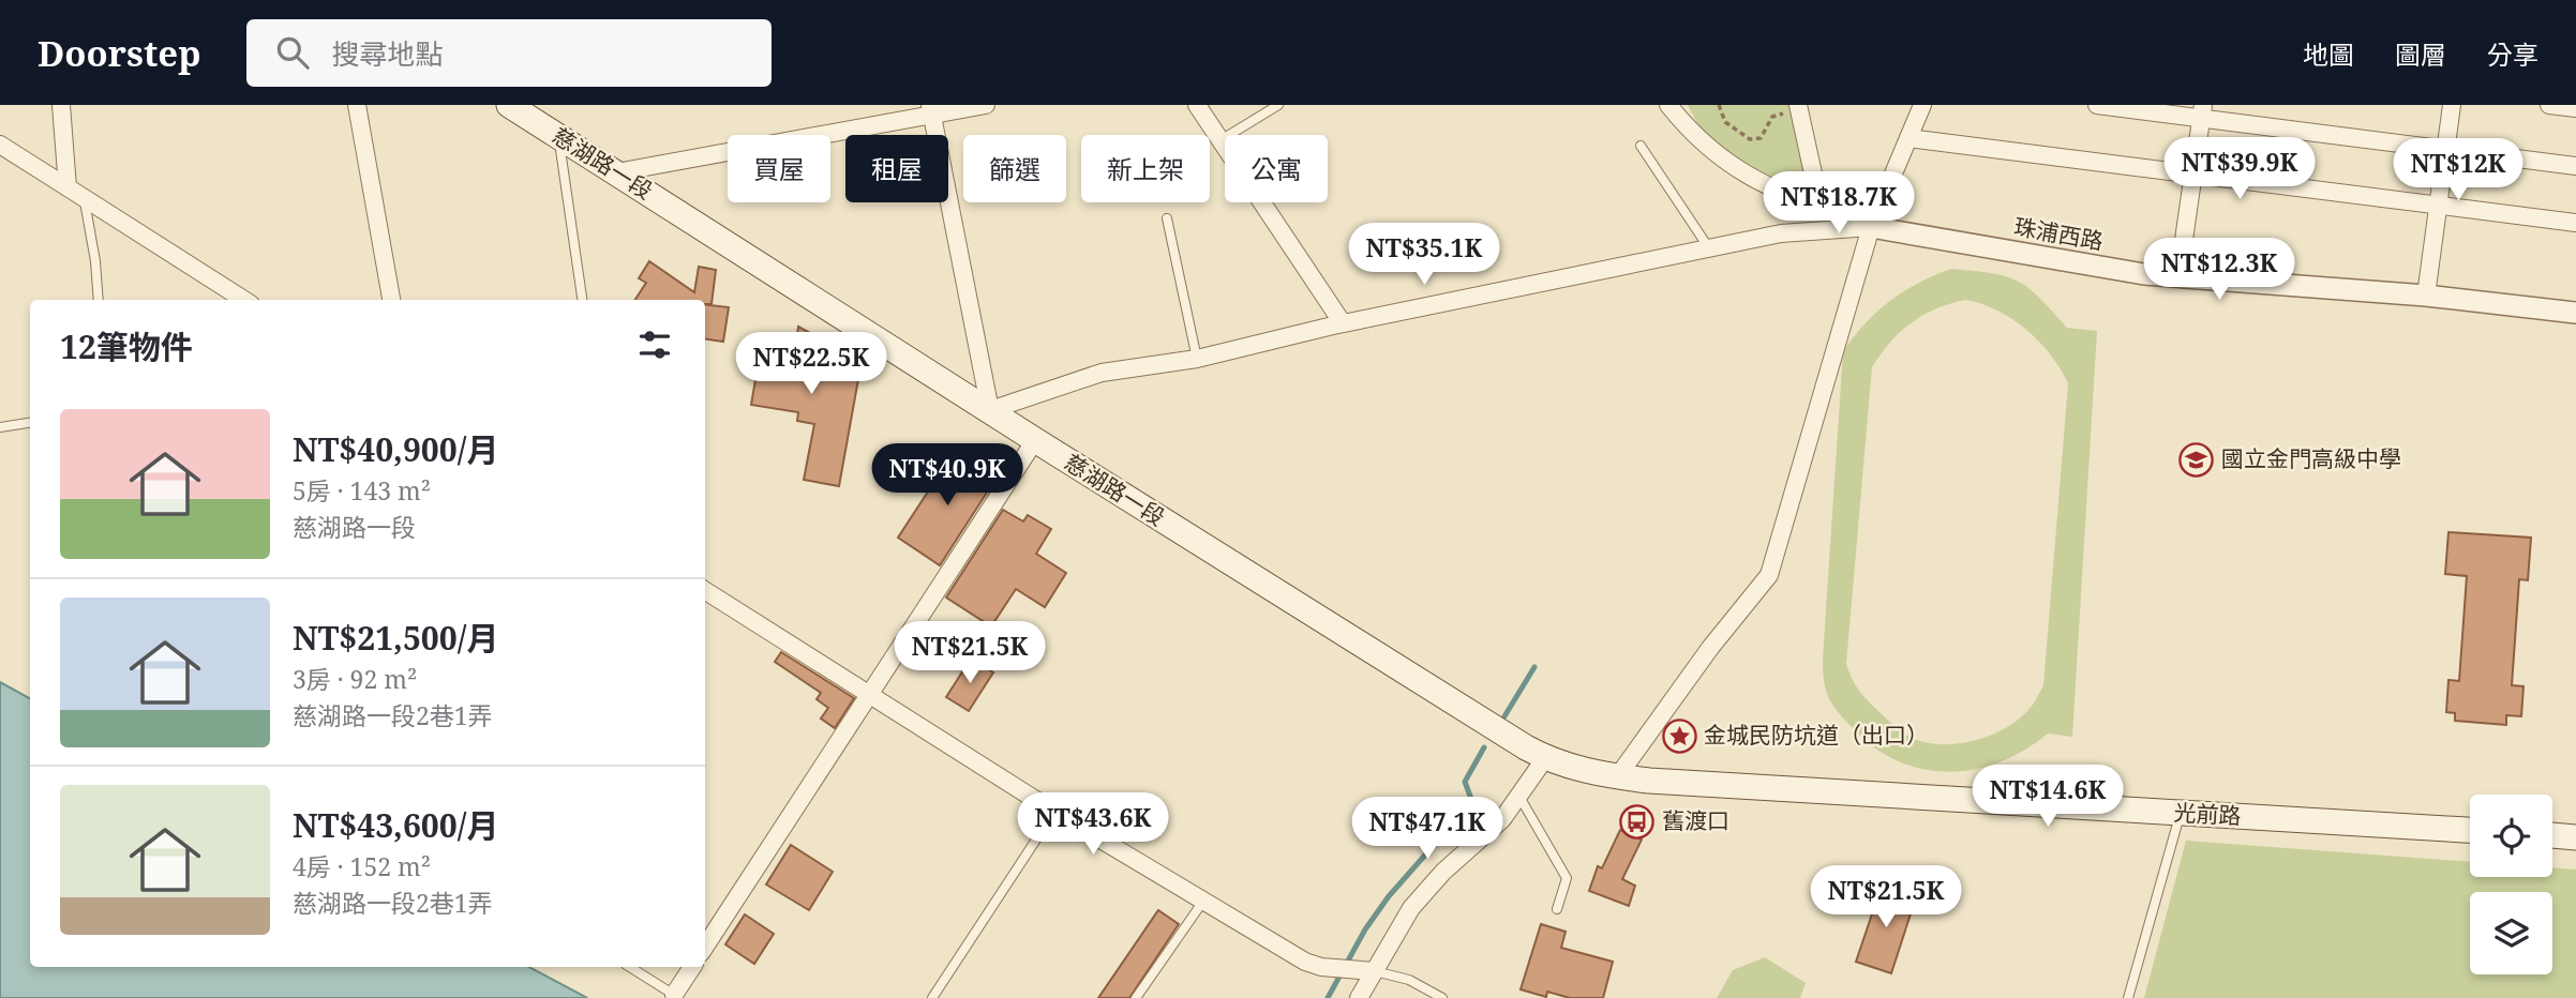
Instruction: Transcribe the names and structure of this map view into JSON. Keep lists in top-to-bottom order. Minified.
{"streets":{"main road":["慈湖路一段","光前路"],"street":["珠浦西路"]},"crossings":[["慈湖路一段","光前路"]],"places":{"school or university":["國立金門高級中學"],"place":["金城民防坑道（出口）"],"bus stop":["舊渡口"]},"page":{"header":"Doorstep","search":"搜尋地點","nav":["地圖","圖層","分享"],"chip":["買屋","租屋","篩選","新上架","公寓"],"price":["NT$39.9K","NT$12K","NT$18.7K","NT$35.1K","NT$12.3K","NT$22.5K","NT$40.9K","NT$21.5K","NT$14.6K","NT$43.6K","NT$47.1K","NT$21.5K"],"heading":"12筆物件","list":[{"name":"NT$40,900/月","note":"5房 · 143 m² · 慈湖路一段"},{"name":"NT$21,500/月","note":"3房 · 92 m² · 慈湖路一段2巷1弄"},{"name":"NT$43,600/月","note":"4房 · 152 m² · 慈湖路一段2巷1弄"}]}}
